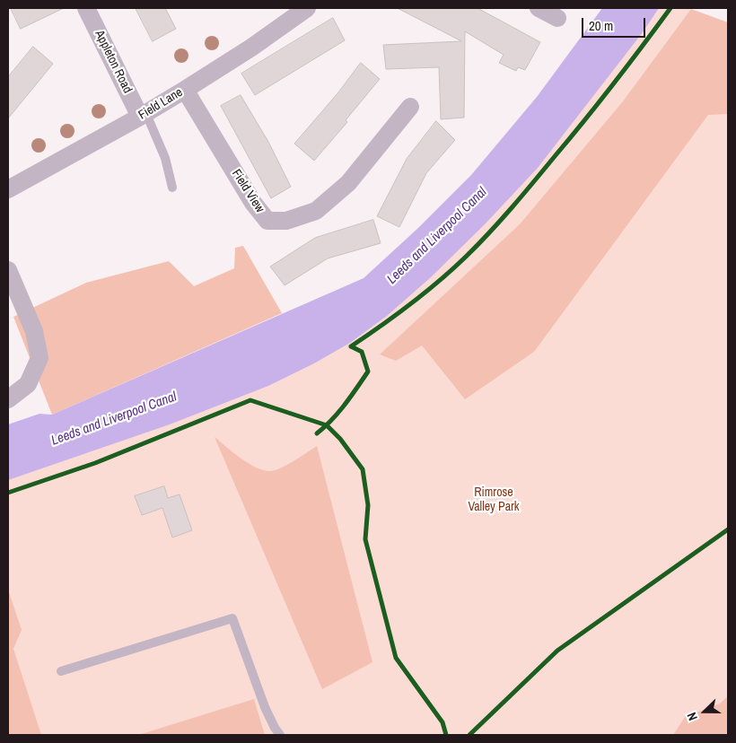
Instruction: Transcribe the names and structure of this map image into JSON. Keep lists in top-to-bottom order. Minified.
{"streets":{"street":["Appleton Road","Field Lane","Field View"]},"crossings":[["Appleton Road","Field Lane"],["Field Lane","Field View"]],"water":["Leeds and Liverpool Canal"],"parks":["Rimrose Valley Park"],"scale_bar":"20 m","north":"left"}
